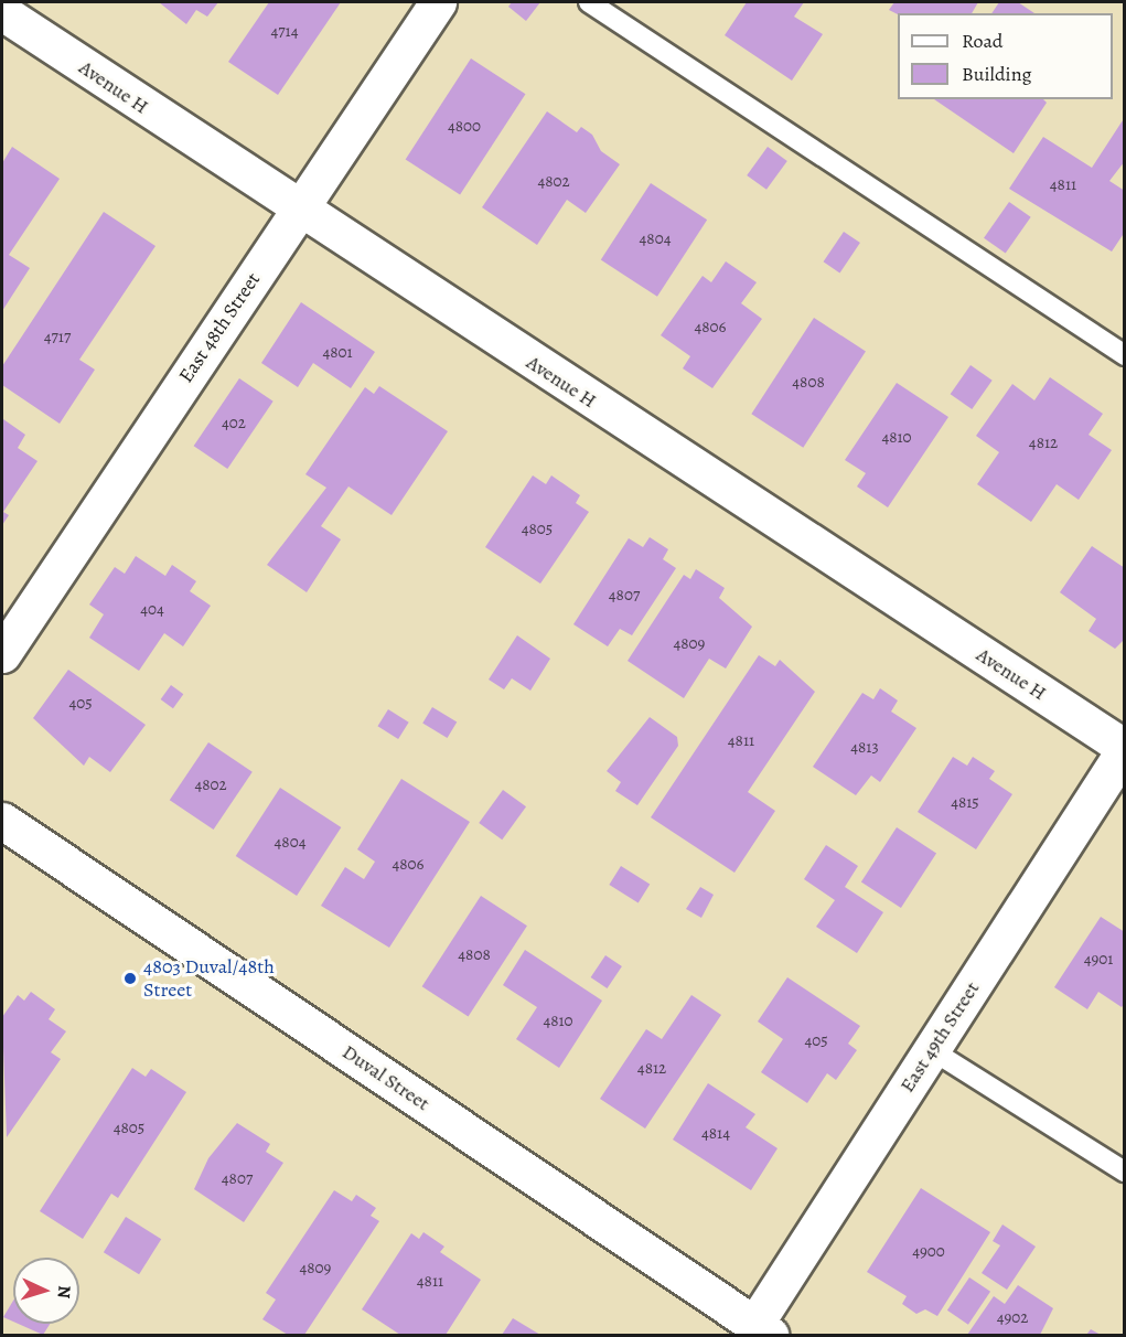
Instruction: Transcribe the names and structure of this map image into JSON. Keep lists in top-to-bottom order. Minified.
{"streets":{"street":["Avenue H","East 48th Street","East 49th Street","Duval Street"]},"crossings":[["Avenue H","East 48th Street"],["Avenue H","East 49th Street"],["East 49th Street","Duval Street"]],"places":["4803 Duval/48th Street"],"house_numbers":["4714","4800","4802","4811","4804","4806","4717","4801","4808","402","4810","4812","4805","4807","404","4809","405","4811","4813","4802","4815","4804","4806","4808","4901","4810","405","4812","4805","4814","4807","4900","4809","4811","4902"],"legend":["Road","Building"],"north":"right"}
